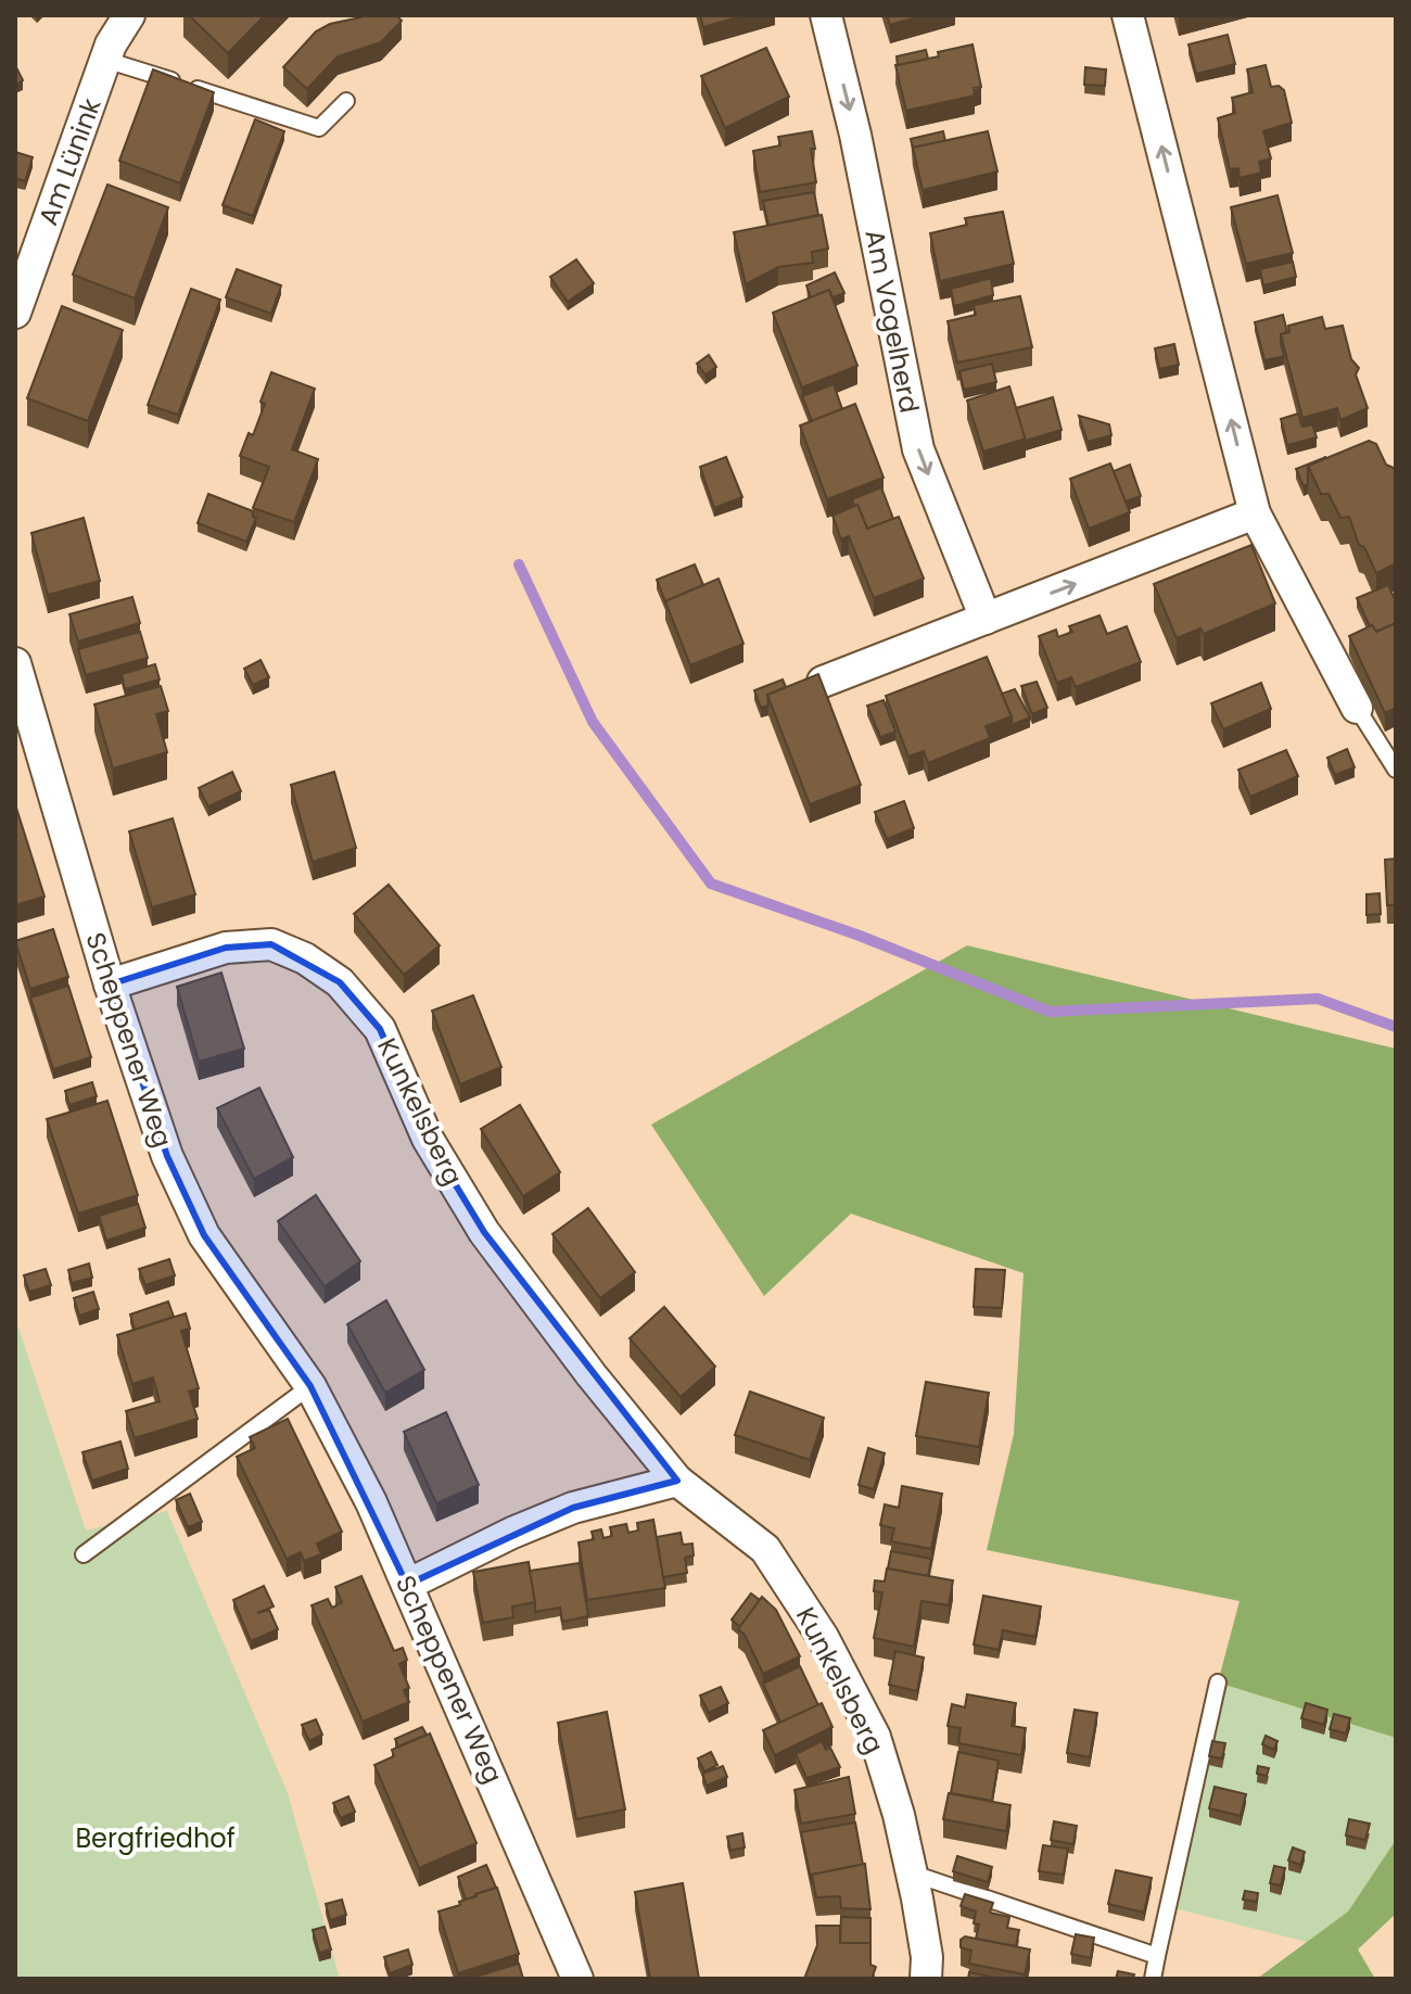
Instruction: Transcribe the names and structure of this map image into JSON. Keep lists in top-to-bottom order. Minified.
{"streets":{"street":["Am Lünink","Am Vogelherd","Scheppener Weg","Kunkelsberg"]},"crossings":[["Scheppener Weg","Kunkelsberg"]],"one_way":["Am Vogelherd"],"parks":["Bergfriedhof"]}
